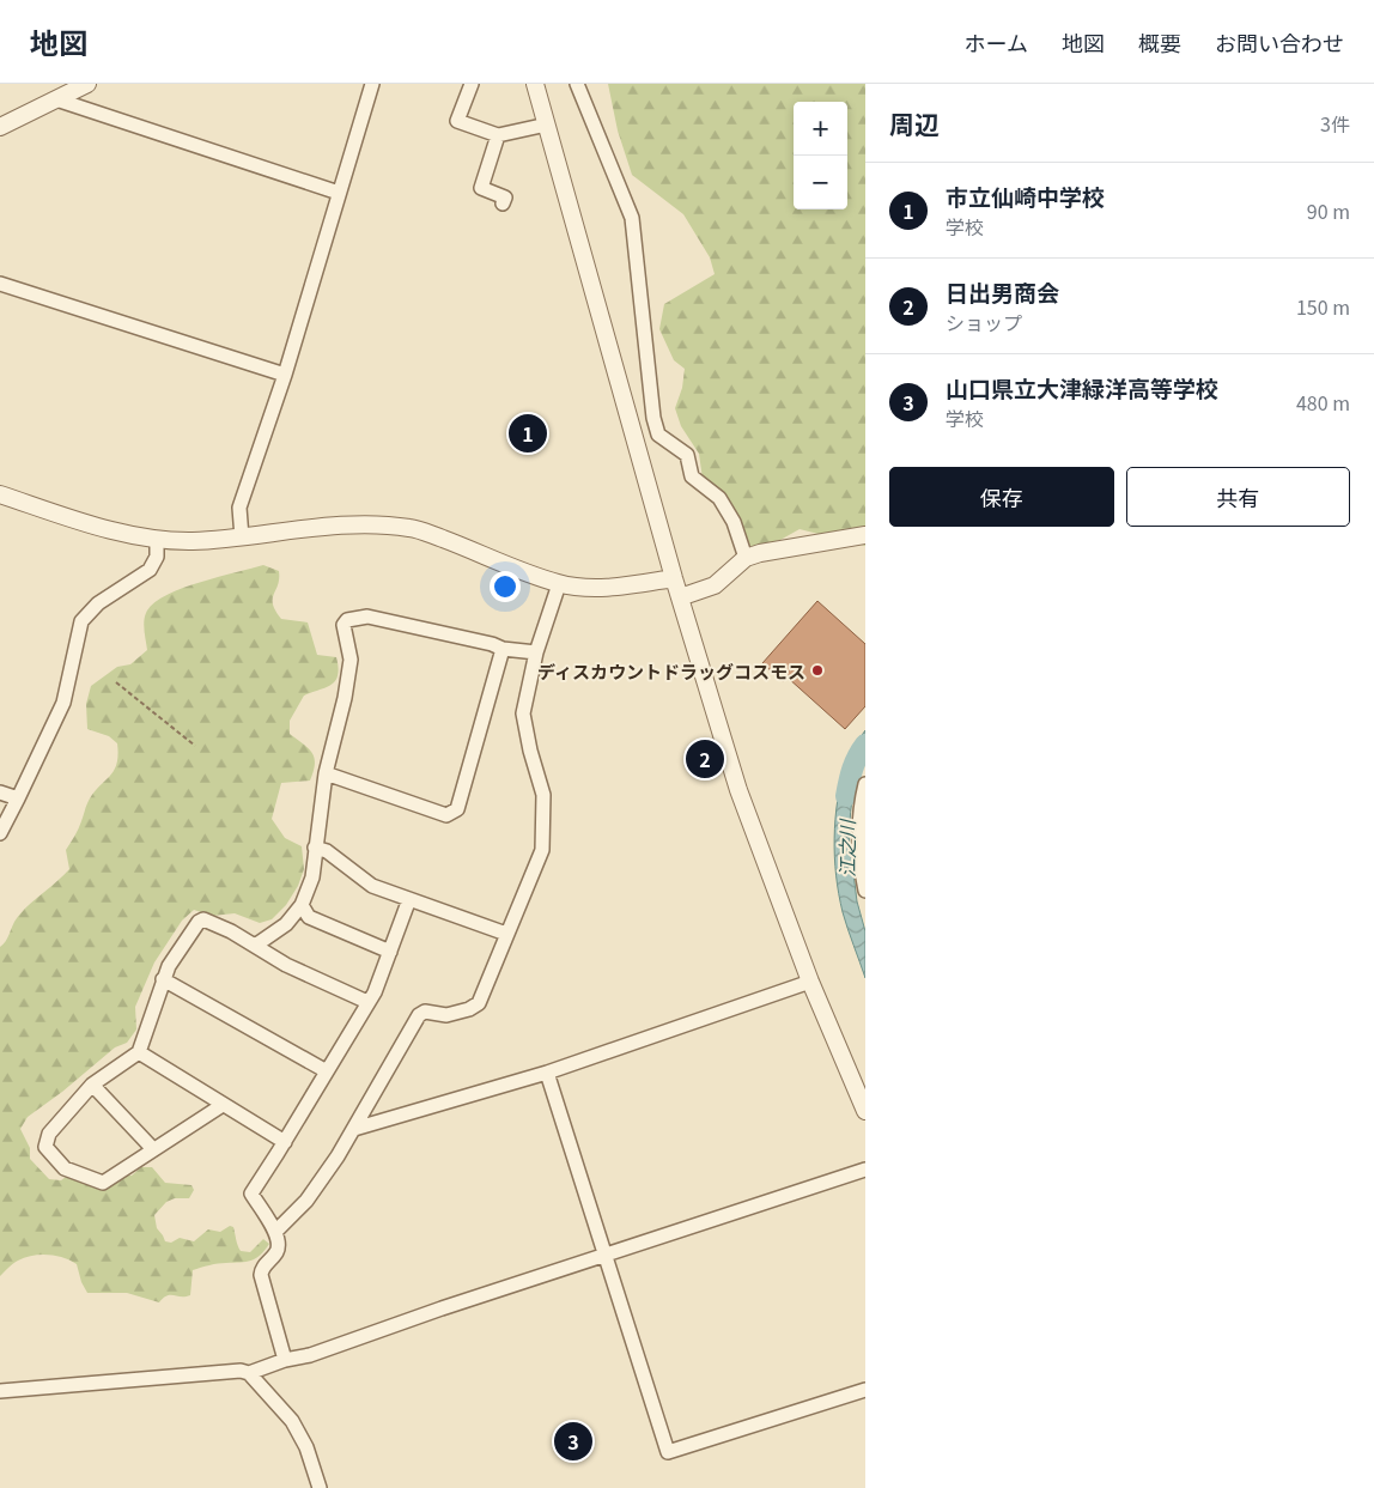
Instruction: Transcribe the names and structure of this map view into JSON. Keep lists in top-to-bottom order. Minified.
{"water":["江之川"],"places":["ディスカウントドラッグコスモス"],"page":{"header":"地図","nav":["ホーム","地図","概要","お問い合わせ"],"heading":["周辺","3件"],"map_buttons":["+","−"],"list":[{"mark":"1","name":"市立仙崎中学校","note":"学校","value":"90 m"},{"mark":"2","name":"日出男商会","note":"ショップ","value":"150 m"},{"mark":"3","name":"山口県立大津緑洋高等学校","note":"学校","value":"480 m"}],"pins":["1","2","3"],"buttons":["保存","共有"]}}
